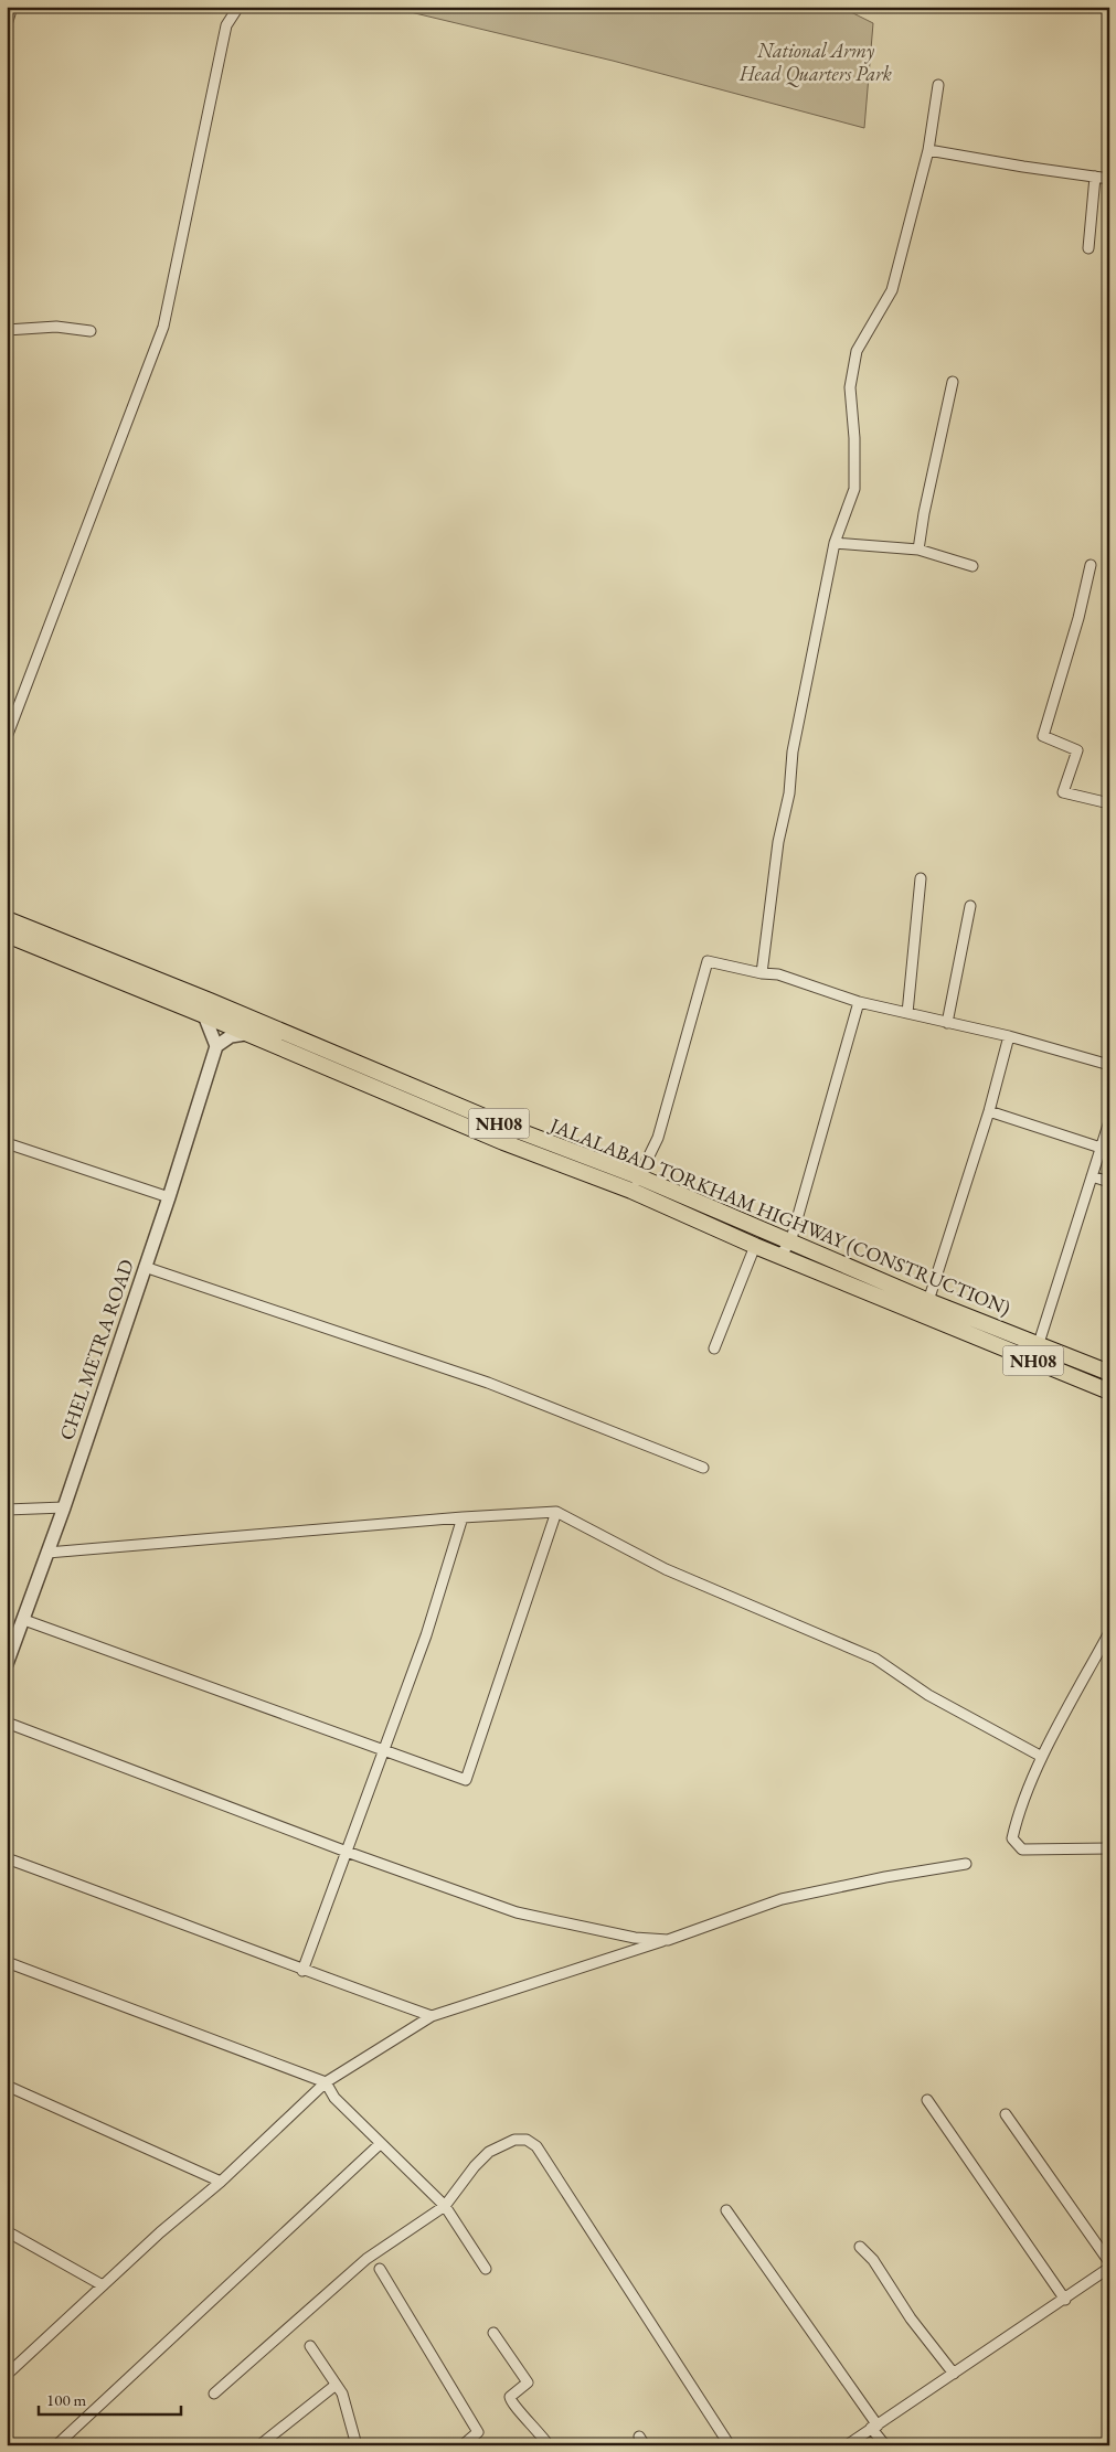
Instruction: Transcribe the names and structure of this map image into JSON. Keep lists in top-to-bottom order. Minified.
{"streets":{"highway":["NH08","JALALABAD TORKHAM HIGHWAY (CONSTRUCTION)"],"street":["CHEL METRA ROAD"]},"crossings":[["NH08","JALALABAD TORKHAM HIGHWAY (CONSTRUCTION)"]],"parks":["National Army Head Quarters Park"],"scale_bar":"100 m"}
